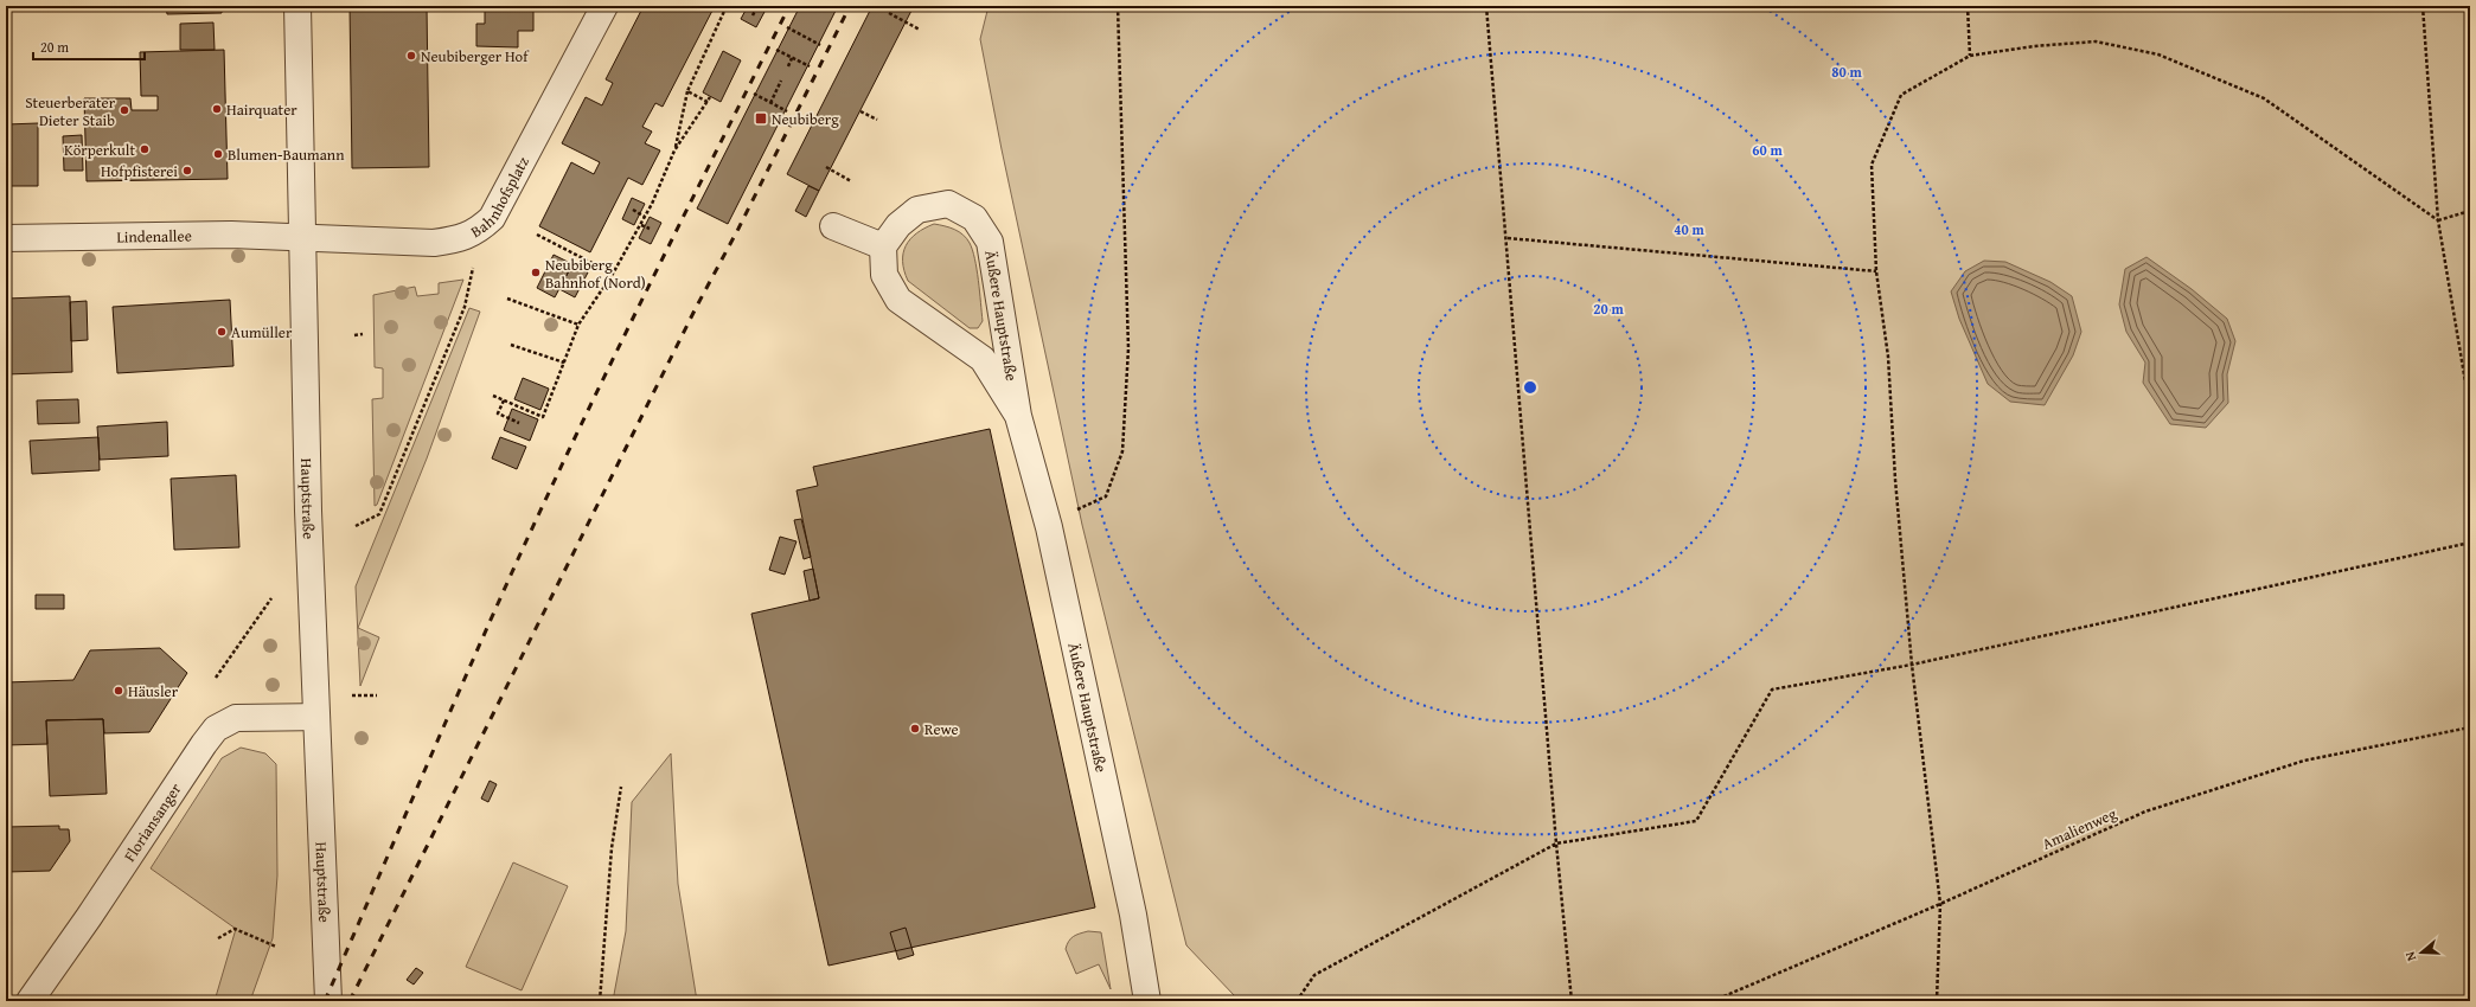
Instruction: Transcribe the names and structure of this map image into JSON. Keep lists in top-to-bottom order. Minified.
{"streets":{"street":["Bahnhofsplatz","Lindenallee","Äußere Hauptstraße","Hauptstraße","Floriansanger"],"path":["Amalienweg"]},"crossings":[["Bahnhofsplatz","Lindenallee"],["Bahnhofsplatz","Hauptstraße"],["Lindenallee","Hauptstraße"],["Hauptstraße","Floriansanger"]],"places":{"other":["Neubiberger Hof","Hairquater","Steuerberater Dieter Staib","Körperkult","Blumen-Baumann","Hofpfisterei","Neubiberg Bahnhof (Nord)","Aumüller","Häusler","Rewe"],"transit":["Neubiberg"]},"scale_bar":"20 m","north":"left","rings":["80 m","60 m","40 m","20 m"]}
